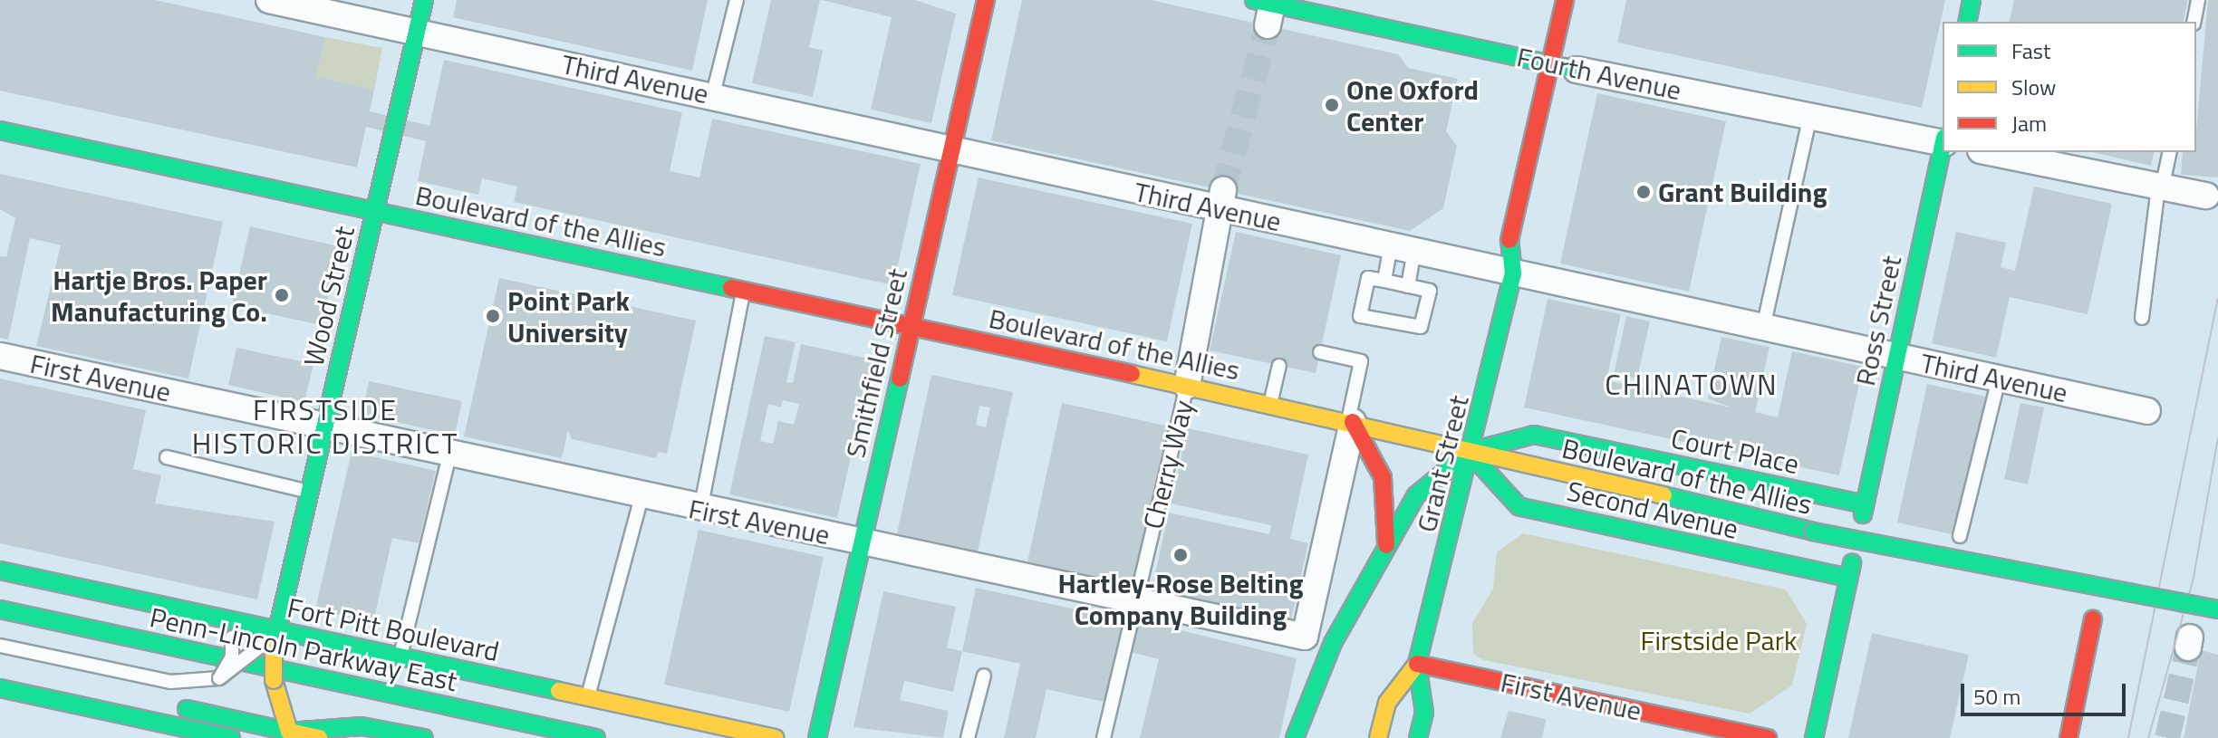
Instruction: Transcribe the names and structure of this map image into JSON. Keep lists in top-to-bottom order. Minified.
{"streets":{"main road":["Fourth Avenue","Boulevard of the Allies","Wood Street","Ross Street","Smithfield Street","First Avenue","Court Place","Grant Street","Second Avenue","Fort Pitt Boulevard","Penn-Lincoln Parkway East"],"street":["Third Avenue","Cherry Way"]},"crossings":[["Fourth Avenue","Grant Street"],["Third Avenue","Wood Street"],["Third Avenue","Ross Street"],["Third Avenue","Smithfield Street"],["Third Avenue","Grant Street"],["Third Avenue","Cherry Way"],["Boulevard of the Allies","Wood Street"],["Boulevard of the Allies","Smithfield Street"],["Boulevard of the Allies","First Avenue"],["Boulevard of the Allies","Court Place"],["Boulevard of the Allies","Grant Street"],["Boulevard of the Allies","Cherry Way"],["Boulevard of the Allies","Second Avenue"],["Wood Street","First Avenue"],["Wood Street","Fort Pitt Boulevard"],["Ross Street","Court Place"],["Smithfield Street","First Avenue"],["First Avenue","Grant Street"],["First Avenue","Cherry Way"],["Court Place","Grant Street"],["Court Place","Second Avenue"],["Grant Street","Second Avenue"]],"districts":["CHINATOWN","FIRSTSIDE HISTORIC DISTRICT"],"parks":["Firstside Park"],"places":["One Oxford Center","Grant Building","Hartje Bros. Paper Manufacturing Co.","Point Park University","Hartley-Rose Belting Company Building"],"legend":["Fast","Slow","Jam"],"scale_bar":"50 m"}
